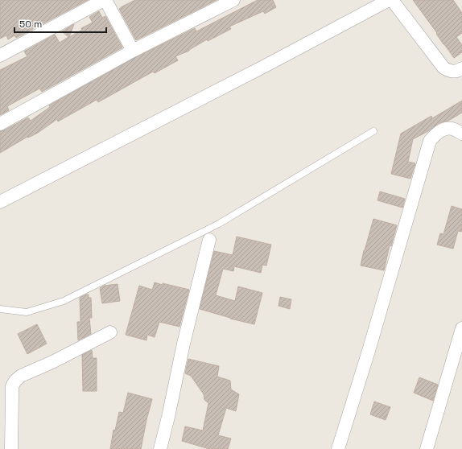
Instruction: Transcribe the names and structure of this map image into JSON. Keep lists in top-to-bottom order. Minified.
{"scale_bar":"50 m"}
